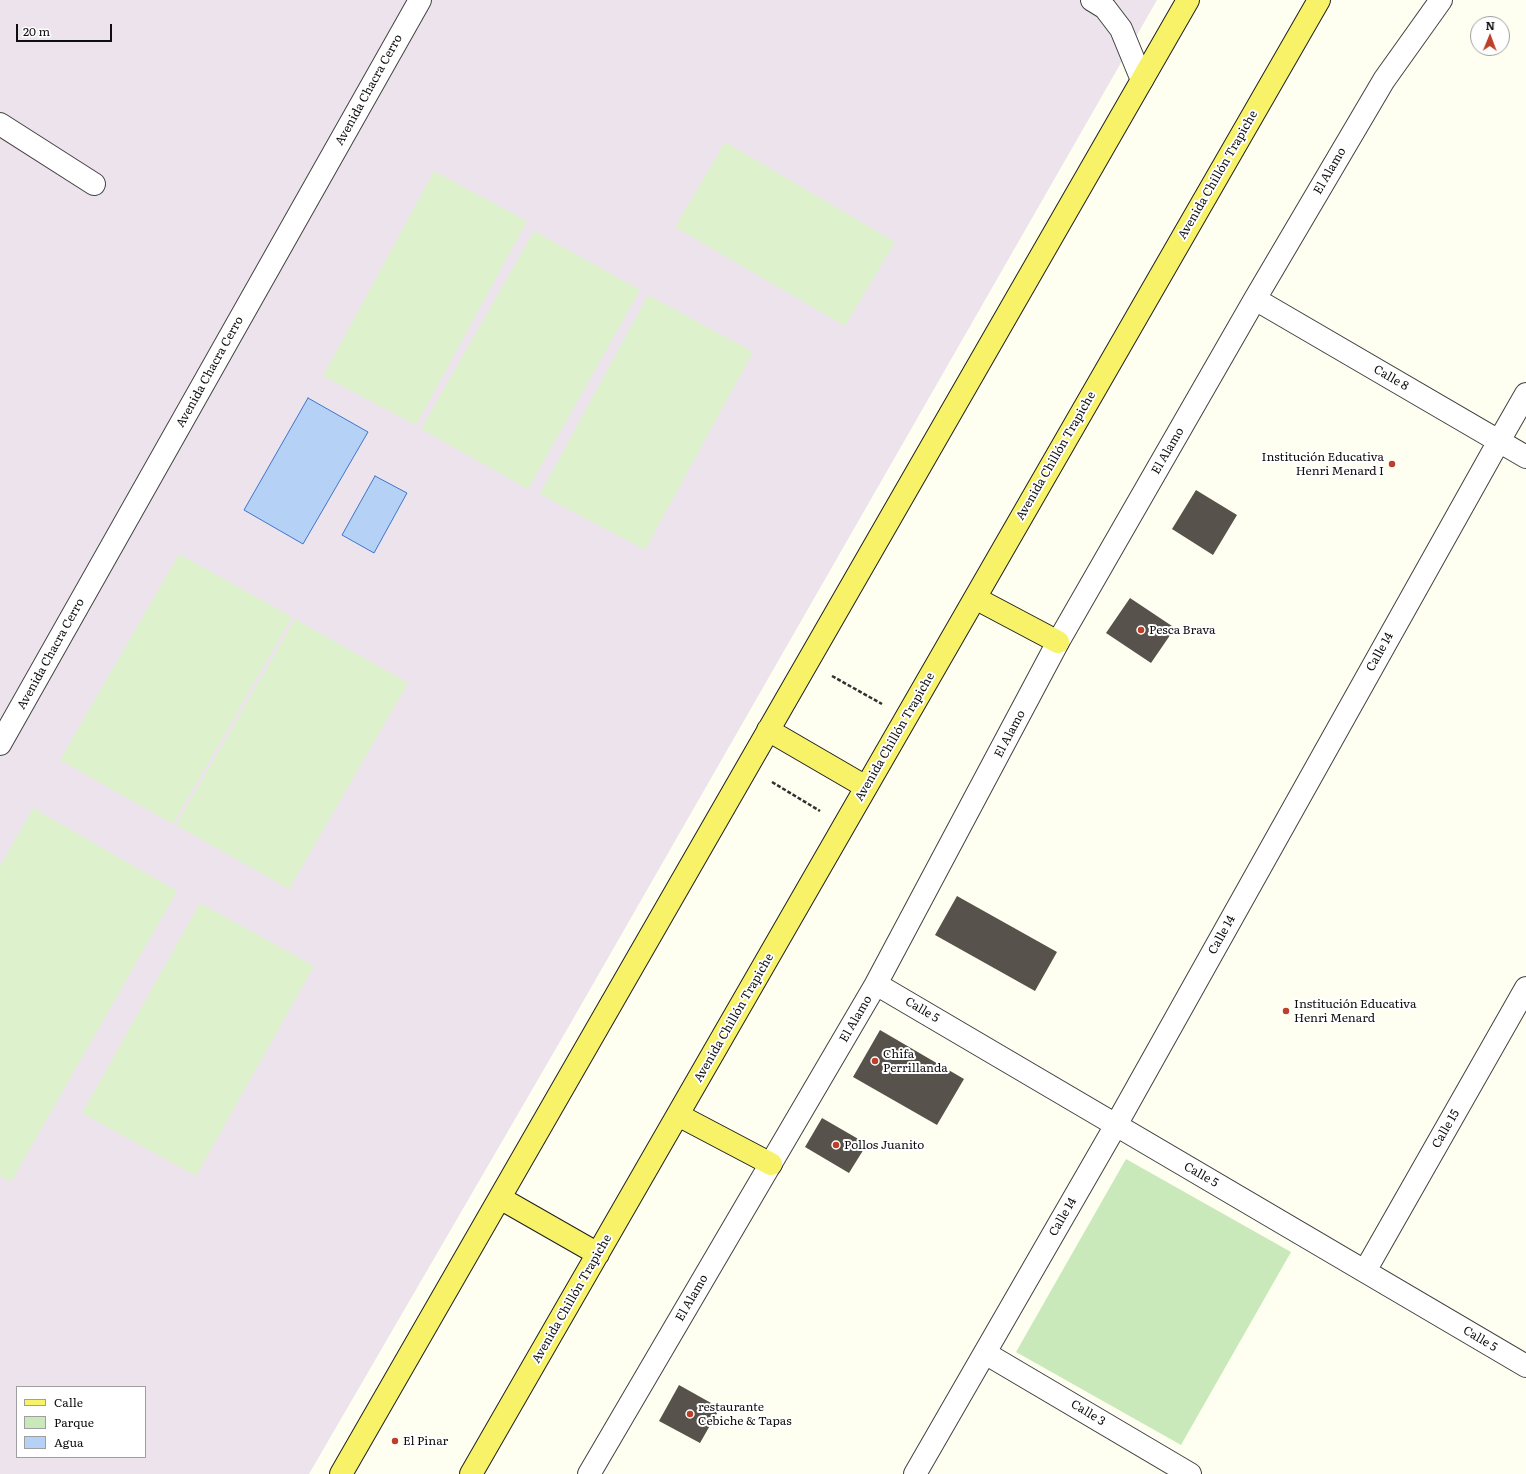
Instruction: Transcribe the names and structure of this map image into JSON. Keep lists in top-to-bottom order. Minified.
{"streets":{"main road":["Avenida Chillón Trapiche"],"street":["Avenida Chacra Cerro","El Alamo","Calle 8","Calle 14","Calle 5","Calle 15","Calle 3"]},"crossings":[["El Alamo","Calle 8"],["El Alamo","Calle 5"],["Calle 8","Calle 14"],["Calle 14","Calle 5"],["Calle 14","Calle 3"],["Calle 5","Calle 15"]],"places":["Institución Educativa Henri Menard I","Pesca Brava","Institución Educativa Henri Menard","Chifa Perrillanda","Pollos Juanito","restaurante Cebiche & Tapas","El Pinar"],"legend":["Calle","Parque","Agua"],"scale_bar":"20 m","north":"top"}
